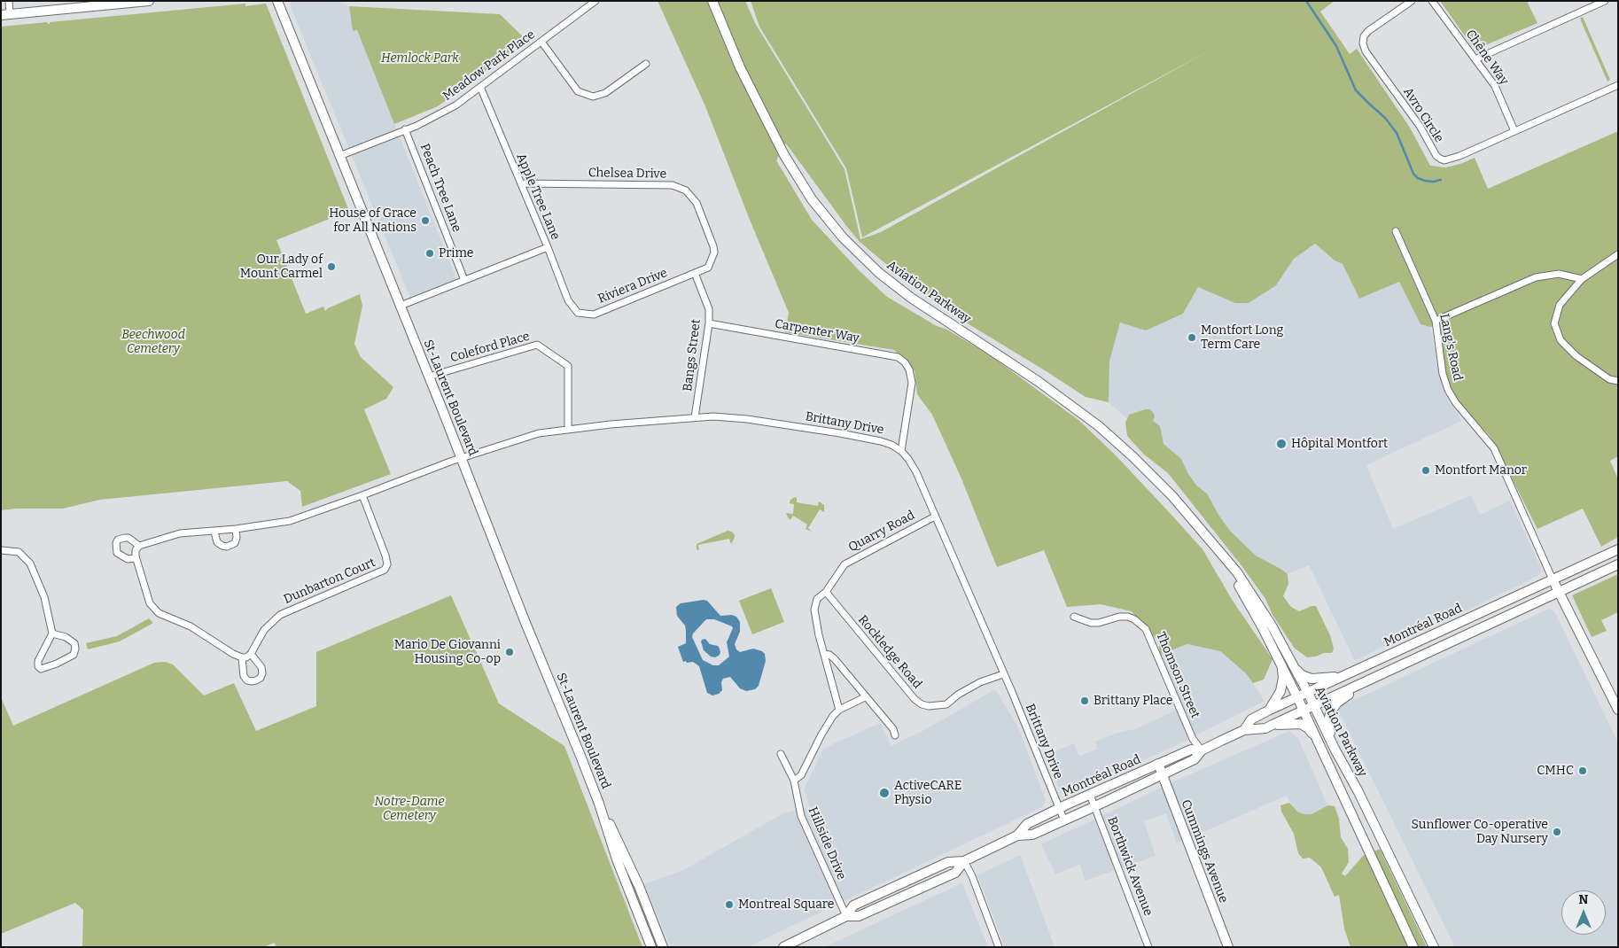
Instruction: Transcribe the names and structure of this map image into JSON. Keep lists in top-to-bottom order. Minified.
{"streets":{"main road":["Aviation Parkway","St-Laurent Boulevard","Montréal Road","Cummings Avenue"],"street":["Chêne Way","Meadow Park Place","Avro Circle","Chelsea Drive","Peach Tree Lane","Apple Tree Lane","Riviera Drive","Carpenter Way","Coleford Place","Lang's Road","Bangs Street","Brittany Drive","Quarry Road","Dunbarton Court","Rockledge Road","Thomson Street","Hillside Drive","Borthwick Avenue"]},"crossings":[["Chêne Way","Avro Circle"],["Meadow Park Place","Peach Tree Lane"],["Meadow Park Place","Apple Tree Lane"],["Meadow Park Place","St-Laurent Boulevard"],["Chelsea Drive","Apple Tree Lane"],["Chelsea Drive","Riviera Drive"],["Chelsea Drive","Bangs Street"],["Apple Tree Lane","Riviera Drive"],["Riviera Drive","Bangs Street"],["Aviation Parkway","Montréal Road"],["Carpenter Way","Bangs Street"],["Carpenter Way","Brittany Drive"],["Coleford Place","St-Laurent Boulevard"],["Coleford Place","Brittany Drive"],["Lang's Road","Montréal Road"],["Bangs Street","Brittany Drive"],["St-Laurent Boulevard","Brittany Drive"],["Brittany Drive","Quarry Road"],["Brittany Drive","Montréal Road"],["Brittany Drive","Rockledge Road"],["Quarry Road","Rockledge Road"],["Montréal Road","Thomson Street"],["Montréal Road","Hillside Drive"],["Montréal Road","Cummings Avenue"],["Montréal Road","Borthwick Avenue"]],"parks":["Hemlock Park","Beechwood Cemetery","Notre-Dame Cemetery"],"places":["House of Grace for All Nations","Prime","Our Lady of Mount Carmel","Montfort Long Term Care","Hôpital Montfort","Montfort Manor","Mario De Giovanni Housing Co-op","Brittany Place","CMHC","ActiveCARE Physio","Sunflower Co-operative Day Nursery","Montreal Square"],"north":"top"}
